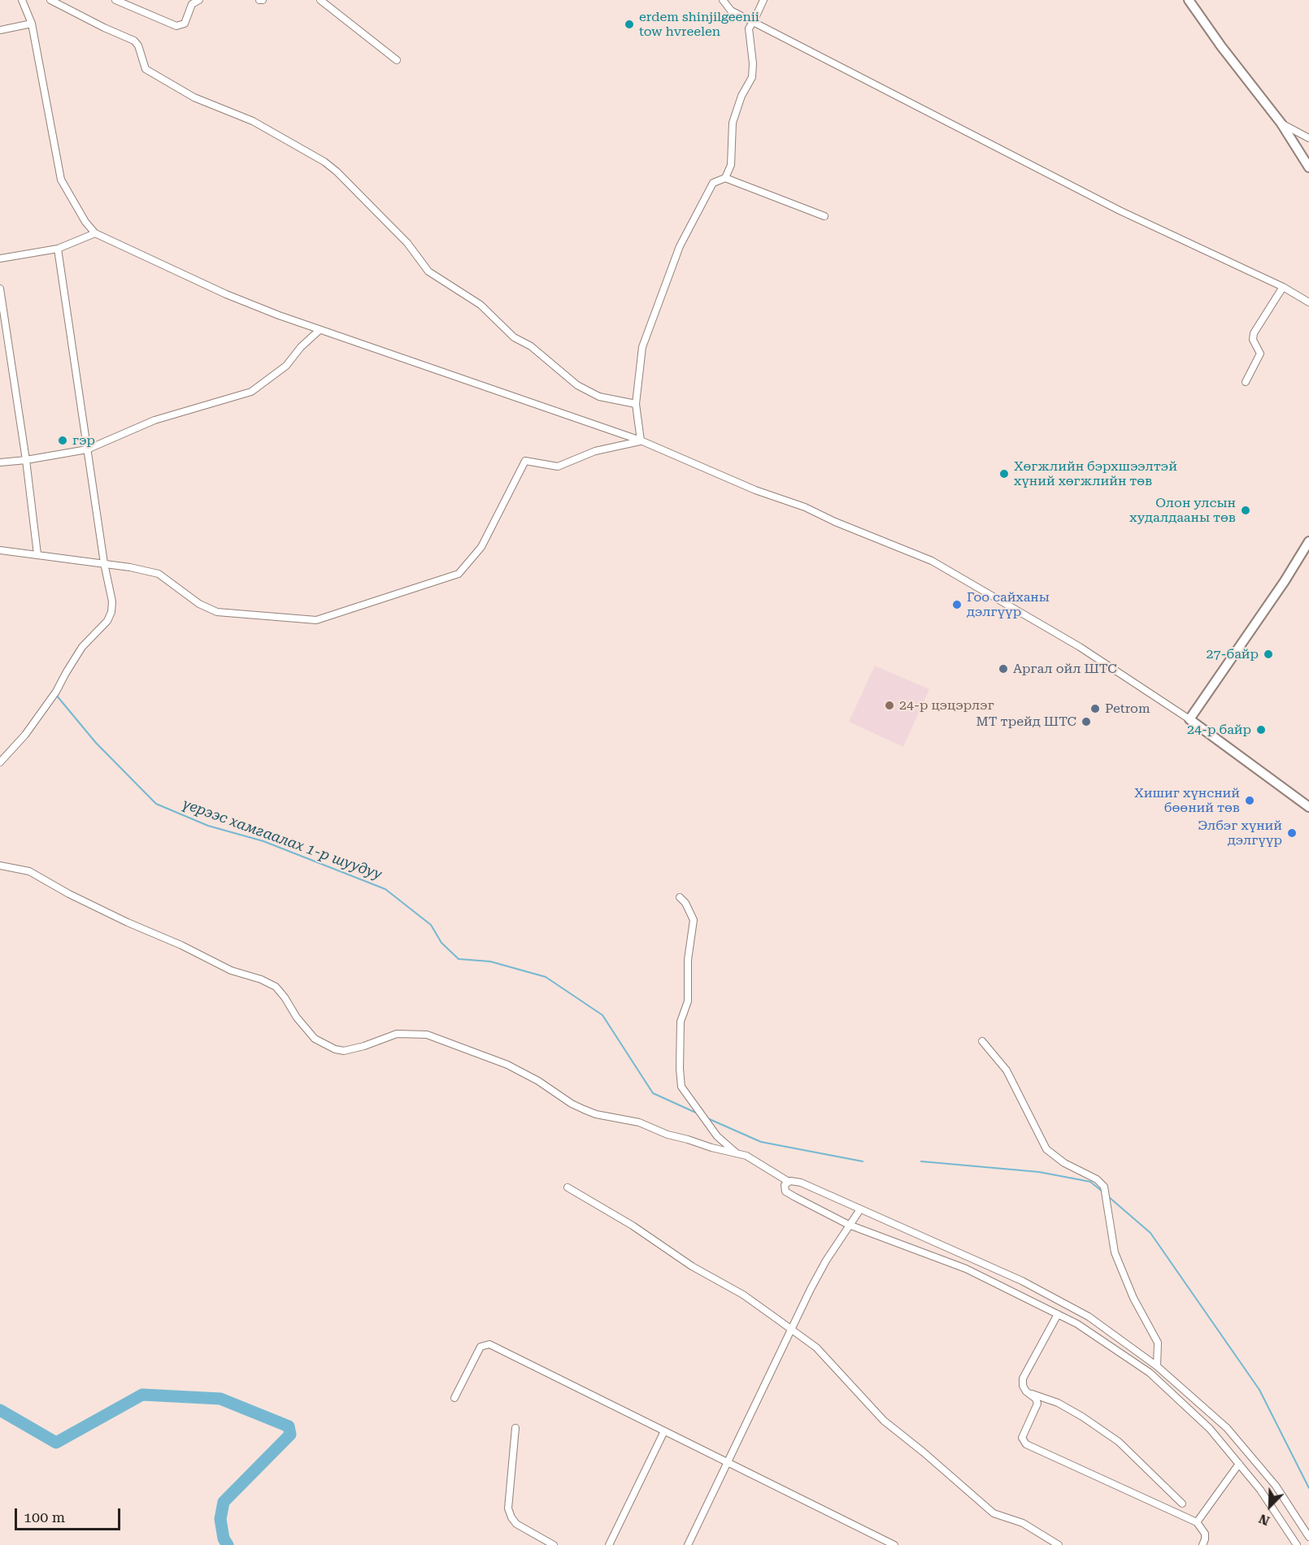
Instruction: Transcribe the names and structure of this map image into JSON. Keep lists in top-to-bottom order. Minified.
{"water":["үерээс хамгаалах 1-р шуудуу"],"places":["erdem shinjilgeenii tow hvreelen","гэр","Хөгжлийн бэрхшээлтэй хүний хөгжлийн төв","Олон улсын худалдааны төв","Гоо сайханы дэлгүүр","27-байр","Аргал ойл ШТС","24-р цэцэрлэг","Petrom","МТ трейд ШТС","24-р байр","Хишиг хүнсний бөөний төв","Элбэг хүний дэлгүүр"],"scale_bar":"100 m","north":"bottom left"}
